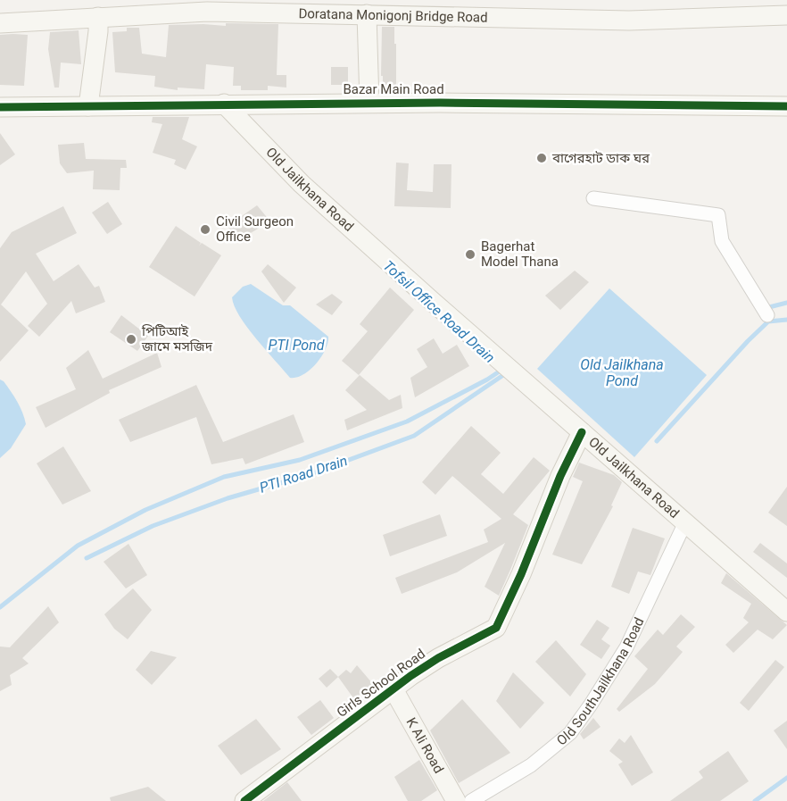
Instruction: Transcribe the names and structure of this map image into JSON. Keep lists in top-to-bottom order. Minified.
{"streets":{"street":["Doratana Monigonj Bridge Road","Bazar Main Road","Old Jailkhana Road","Old SouthJailkhana Road","Girls School Road","K Ali Road"]},"crossings":[["Bazar Main Road","Old Jailkhana Road"],["Old Jailkhana Road","Old SouthJailkhana Road"],["Old Jailkhana Road","Girls School Road"],["Girls School Road","K Ali Road"]],"water":["Tofsil Office Road Drain","PTI Pond","Old Jailkhana Pond","PTI Road Drain"],"places":["বাগেরহাট ডাক ঘর","Civil Surgeon Office","Bagerhat Model Thana","পিটিআই জামে মসজিদ"]}
